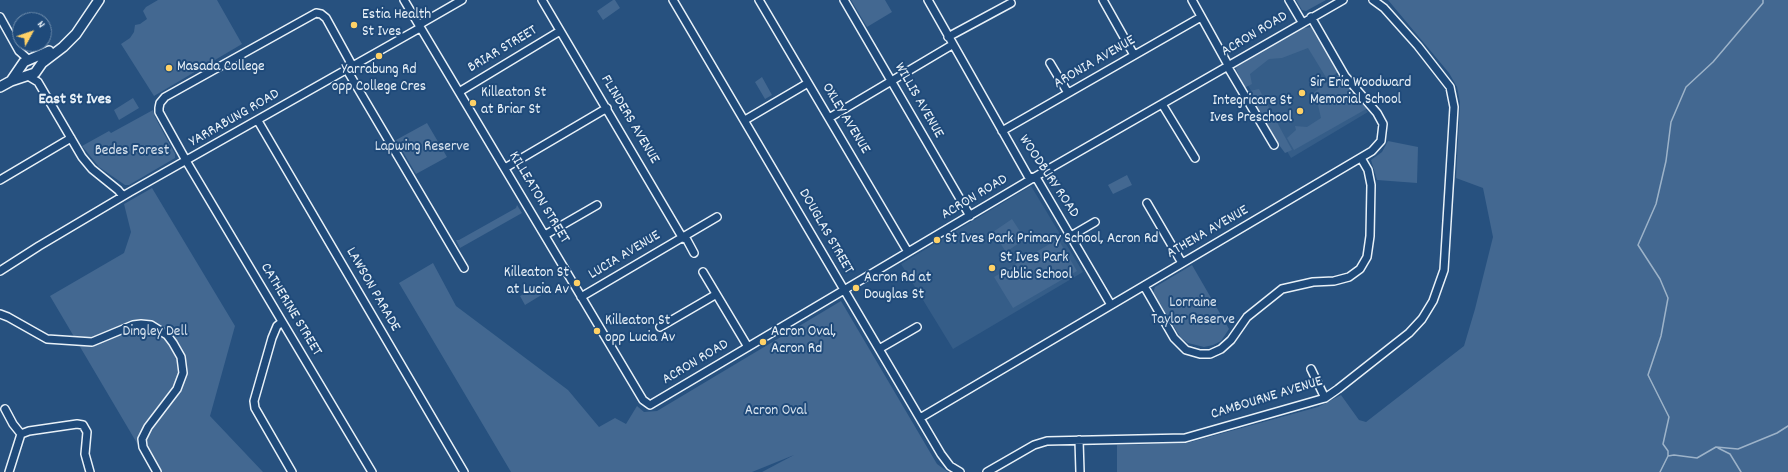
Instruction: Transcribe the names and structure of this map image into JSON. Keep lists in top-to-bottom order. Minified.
{"streets":{"street":["ACRON ROAD","BRIAR STREET","ARONIA AVENUE","WILLIS AVENUE","YARRABUNG ROAD","OXLEY AVENUE","FLINDERS AVENUE","WOODBURY ROAD","KILLEATON STREET","DOUGLAS STREET","ATHENA AVENUE","LUCIA AVENUE","LAWSON PARADE","CATHERINE STREET","CAMBOURNE AVENUE"]},"crossings":[["ACRON ROAD","WILLIS AVENUE"],["ACRON ROAD","OXLEY AVENUE"],["ACRON ROAD","WOODBURY ROAD"],["ACRON ROAD","KILLEATON STREET"],["ACRON ROAD","DOUGLAS STREET"],["ACRON ROAD","ATHENA AVENUE"],["BRIAR STREET","FLINDERS AVENUE"],["BRIAR STREET","KILLEATON STREET"],["ARONIA AVENUE","WOODBURY ROAD"],["YARRABUNG ROAD","KILLEATON STREET"],["YARRABUNG ROAD","LAWSON PARADE"],["YARRABUNG ROAD","CATHERINE STREET"],["FLINDERS AVENUE","LUCIA AVENUE"],["WOODBURY ROAD","ATHENA AVENUE"],["KILLEATON STREET","LUCIA AVENUE"],["DOUGLAS STREET","ATHENA AVENUE"]],"districts":["East St Ives"],"parks":["Lapwing Reserve","Bedes Forest","Lorraine Taylor Reserve","Dingley Dell","Acron Oval"],"places":["Estia Health St Ives","Yarrabung Rd opp College Cres","Masada College","Sir Eric Woodward Memorial School","Killeaton St at Briar St","Integricare St Ives Preschool","St Ives Park Primary School, Acron Rd","St Ives Park Public School","Killeaton St at Lucia Av","Acron Rd at Douglas St","Killeaton St opp Lucia Av","Acron Oval, Acron Rd"],"north":"top right"}
